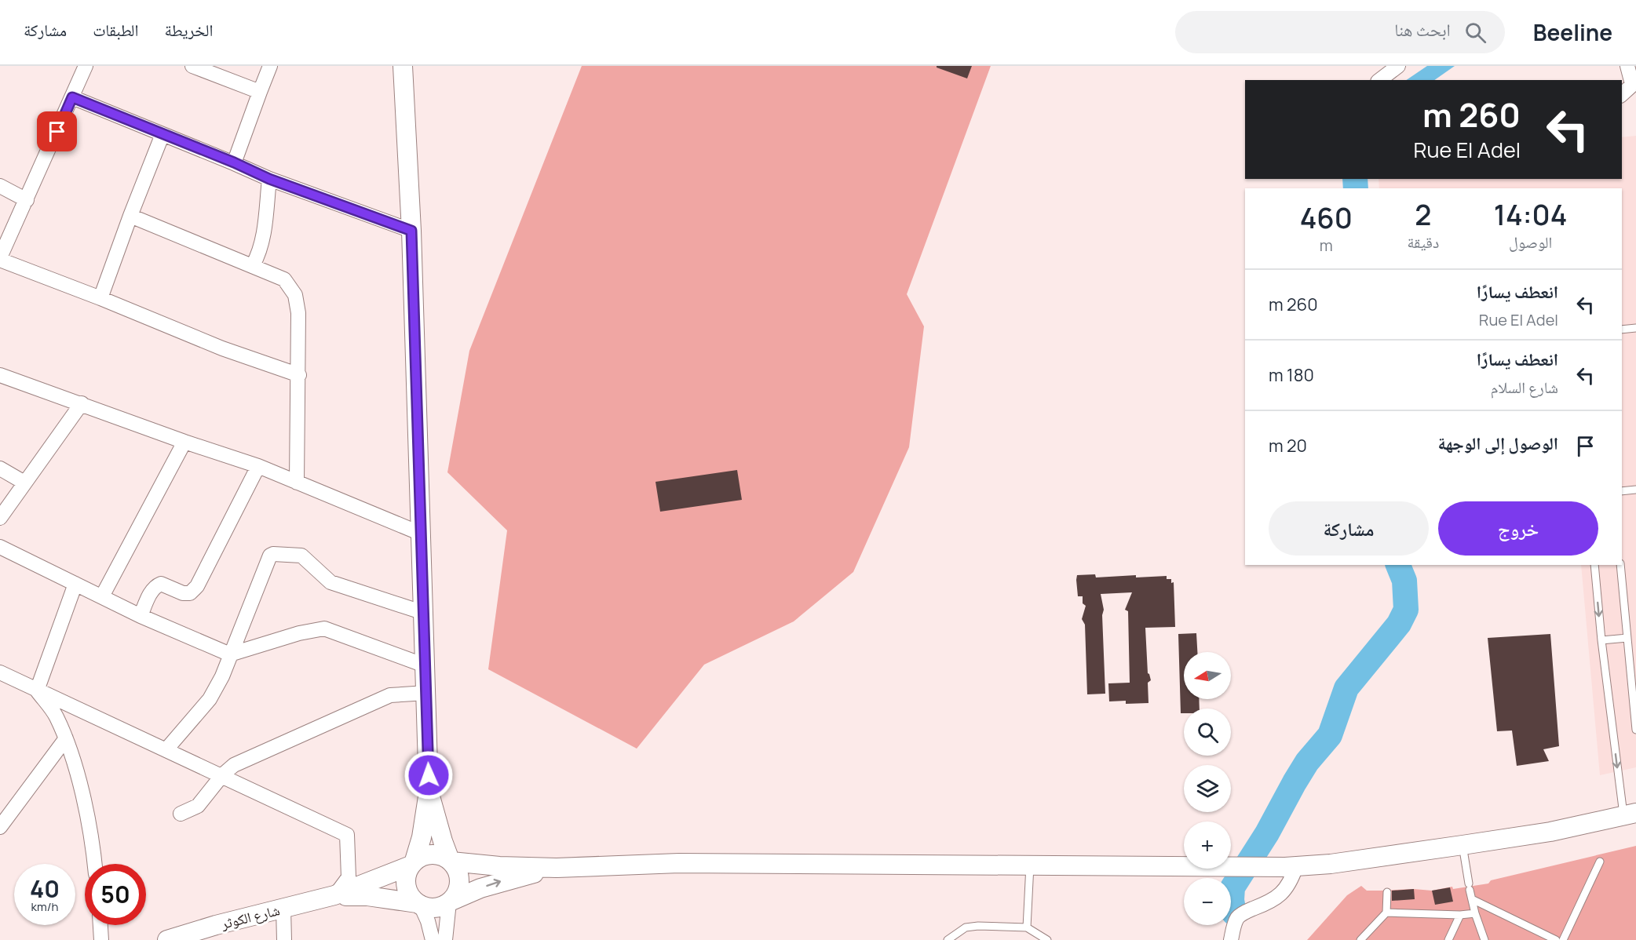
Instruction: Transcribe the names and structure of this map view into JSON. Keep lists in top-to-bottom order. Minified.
{"streets":{"main road":["شارع الكوثر"]},"north":"left","page":{"header":"Beeline","search":"ابحث هنا","nav":["الخريطة","الطبقات","مشاركة"],"turn":["260 m","Rue El Adel"],"eta":["14:04","الوصول","2","دقيقة","460","m"],"list":[{"name":"انعطف يسارًا","note":"Rue El Adel","value":"260 m"},{"name":"انعطف يسارًا","note":"شارع السلام","value":"180 m"},{"name":"الوصول إلى الوجهة","value":"20 m"}],"buttons":["خروج","مشاركة"],"map_buttons":["+","−"],"speed":"40 km/h","limit":"50"}}
